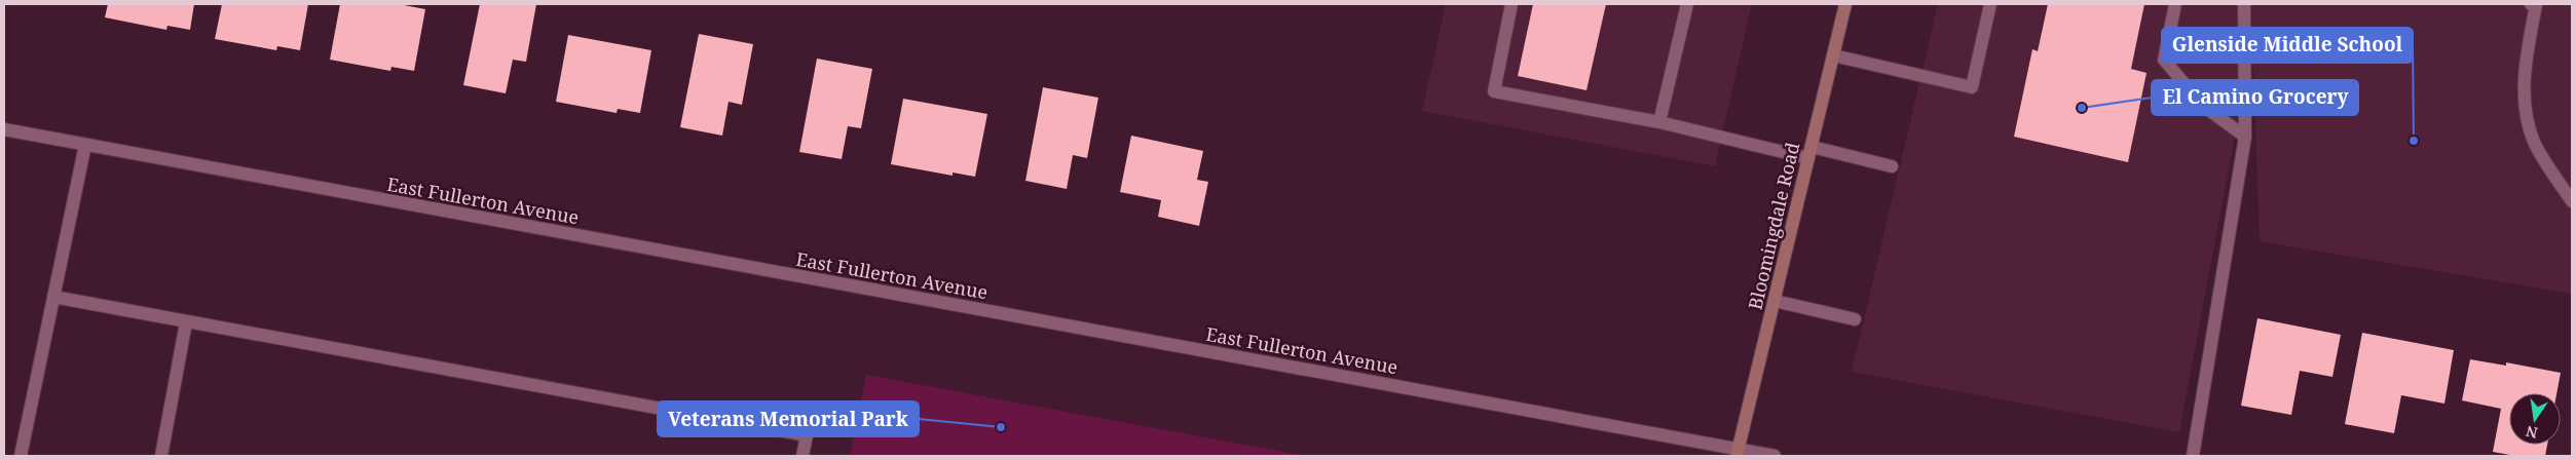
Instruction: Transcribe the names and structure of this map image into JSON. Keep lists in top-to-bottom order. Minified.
{"streets":{"main road":["Bloomingdale Road"],"street":["East Fullerton Avenue"]},"crossings":[["East Fullerton Avenue","Bloomingdale Road"]],"places":["El Camino Grocery","Glenside Middle School","Veterans Memorial Park"],"north":"bottom"}
